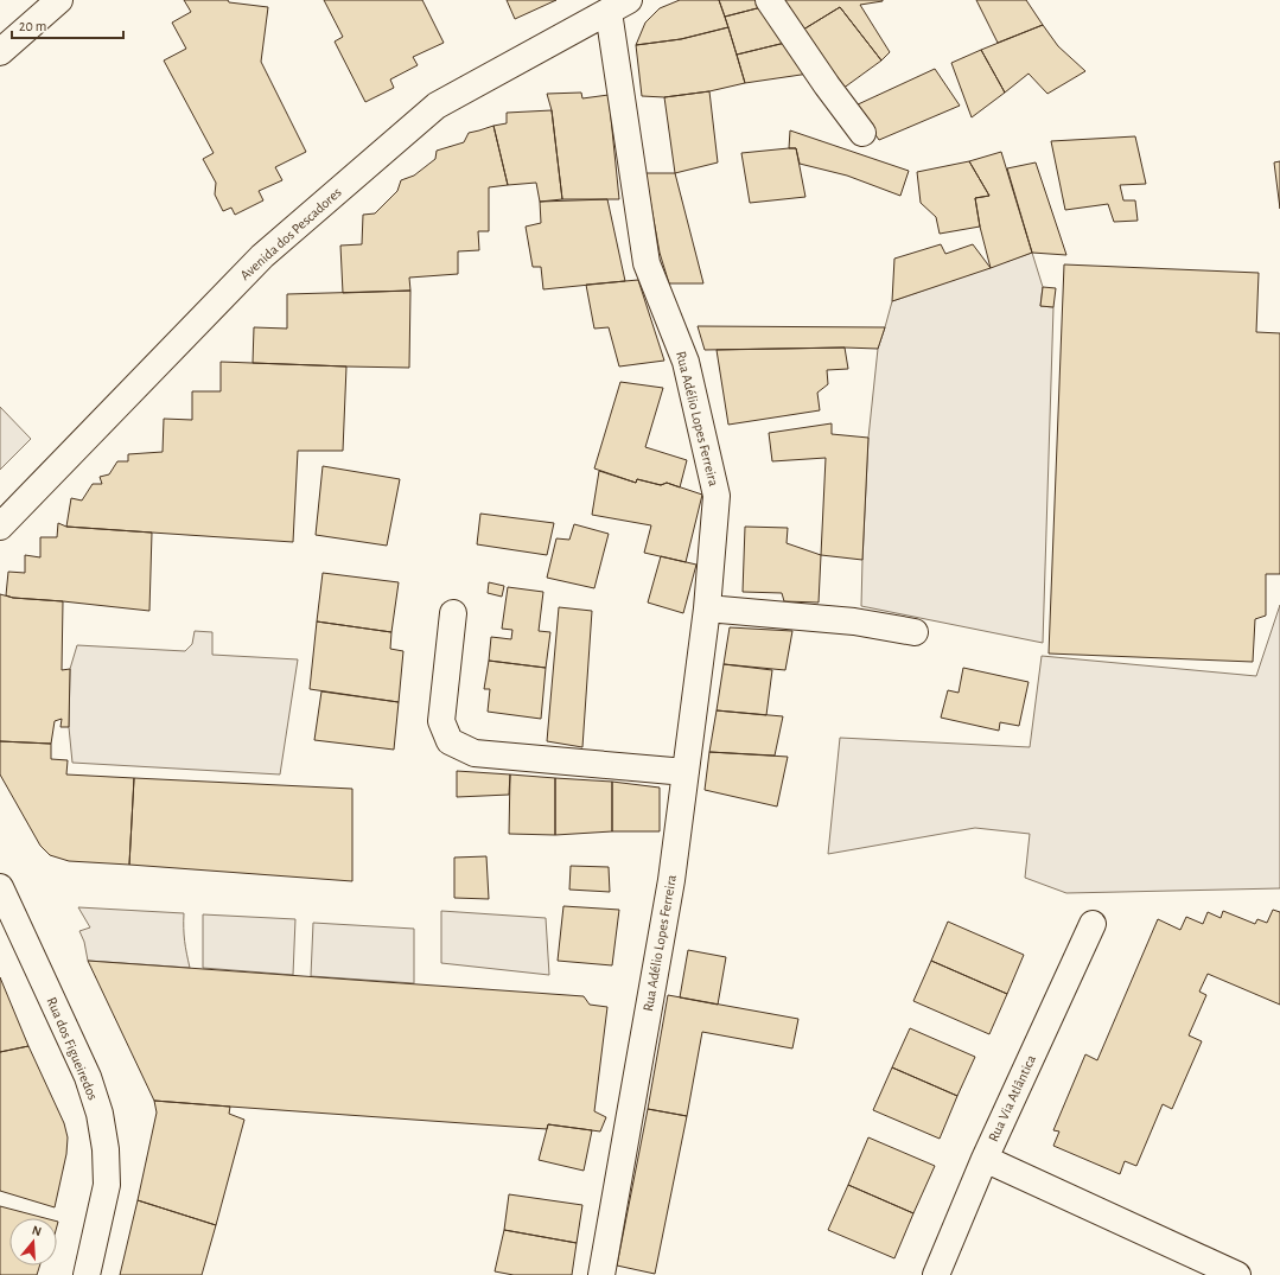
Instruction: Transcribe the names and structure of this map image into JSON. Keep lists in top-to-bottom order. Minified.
{"streets":{"street":["Avenida dos Pescadores","Rua Adélio Lopes Ferreira","Rua dos Figueiredos","Rua Via Atlântica"]},"crossings":[["Avenida dos Pescadores","Rua Adélio Lopes Ferreira"]],"scale_bar":"20 m","north":"top"}
